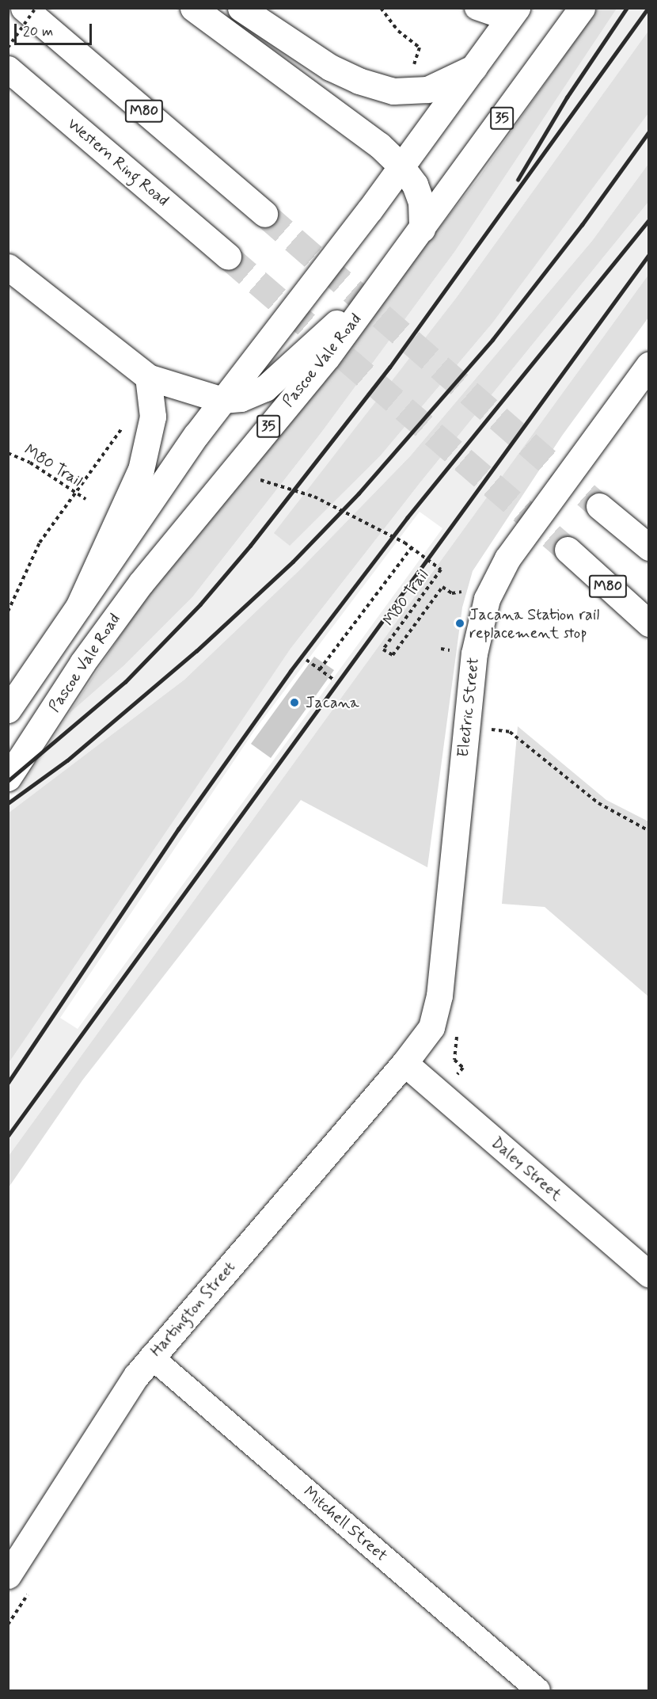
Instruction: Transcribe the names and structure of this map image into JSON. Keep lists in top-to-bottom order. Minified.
{"streets":{"main road":["M80","35","Western Ring Road","Pascoe Vale Road","Electric Street","Daley Street","Hartington Street"],"street":["Mitchell Street"],"path":["M80 Trail"]},"crossings":[["Electric Street","Daley Street"],["Electric Street","Hartington Street"],["Daley Street","Hartington Street"],["Hartington Street","Mitchell Street"]],"places":["Jacana Station rail replacement stop","Jacana"],"scale_bar":"20 m"}
